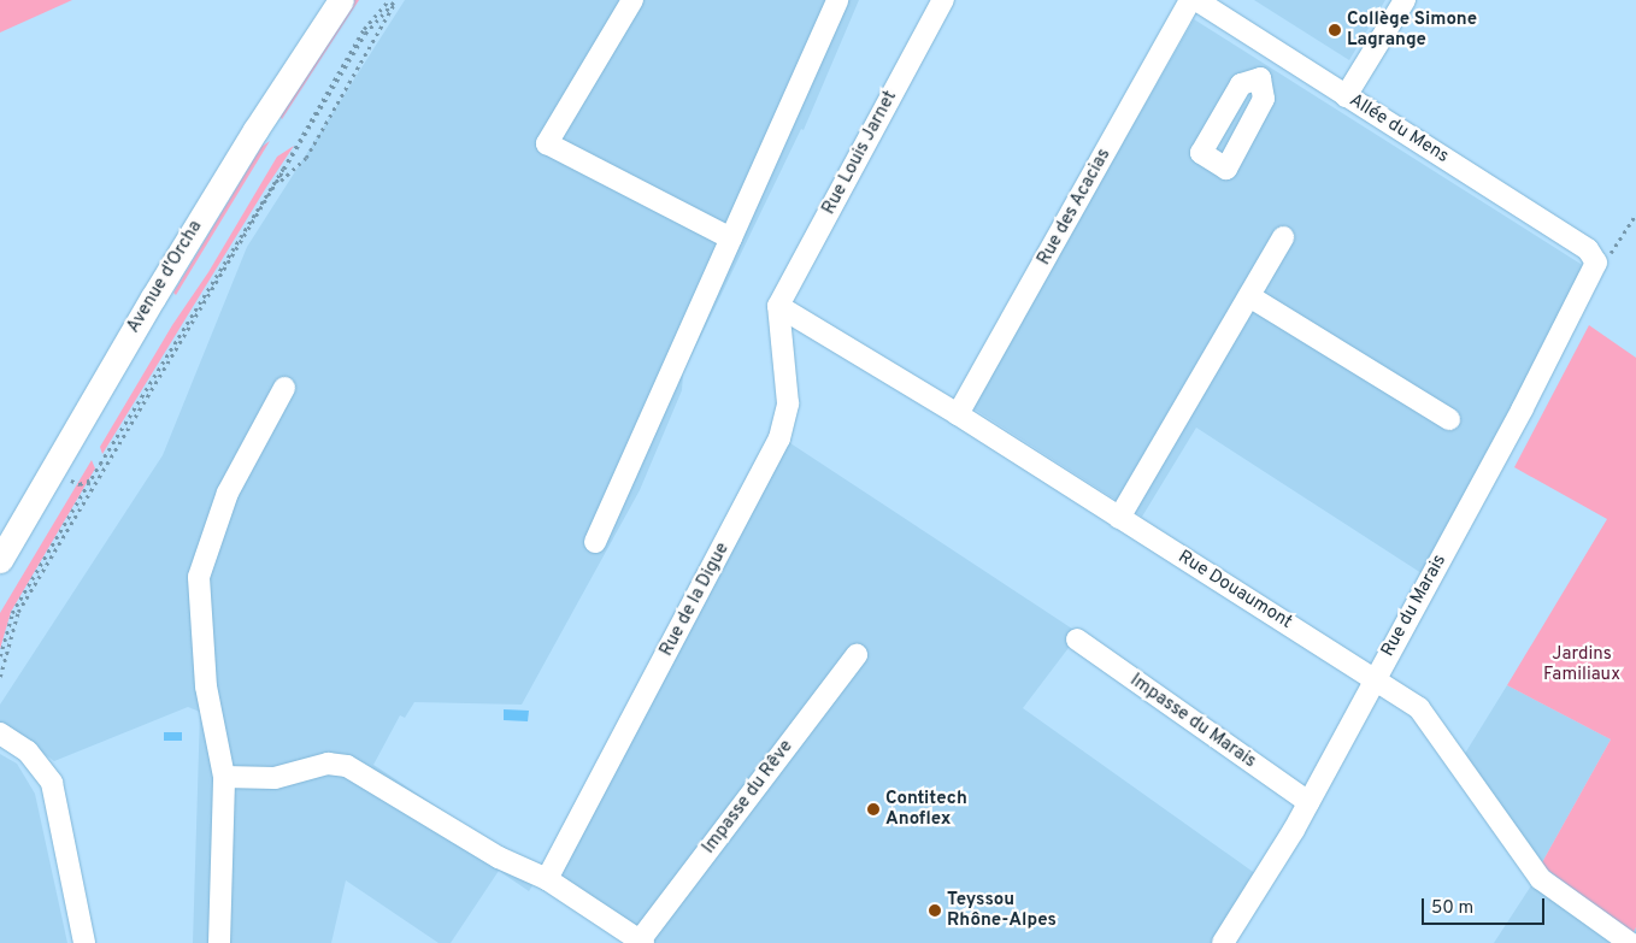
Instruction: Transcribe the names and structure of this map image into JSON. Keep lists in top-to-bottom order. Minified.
{"streets":{"main road":["Avenue d'Orcha"],"street":["Allée du Mens","Rue Louis Jarnet","Rue des Acacias","Rue Douaumont","Rue de la Digue","Rue du Marais","Impasse du Marais","Impasse du Rêve"]},"crossings":[["Allée du Mens","Rue du Marais"],["Rue Louis Jarnet","Rue Douaumont"],["Rue Louis Jarnet","Rue de la Digue"],["Rue des Acacias","Rue Douaumont"],["Rue Douaumont","Rue de la Digue"],["Rue Douaumont","Rue du Marais"],["Rue du Marais","Impasse du Marais"]],"parks":["Jardins Familiaux"],"places":["Collège Simone Lagrange","Contitech Anoflex","Teyssou Rhône-Alpes"],"scale_bar":"50 m"}
